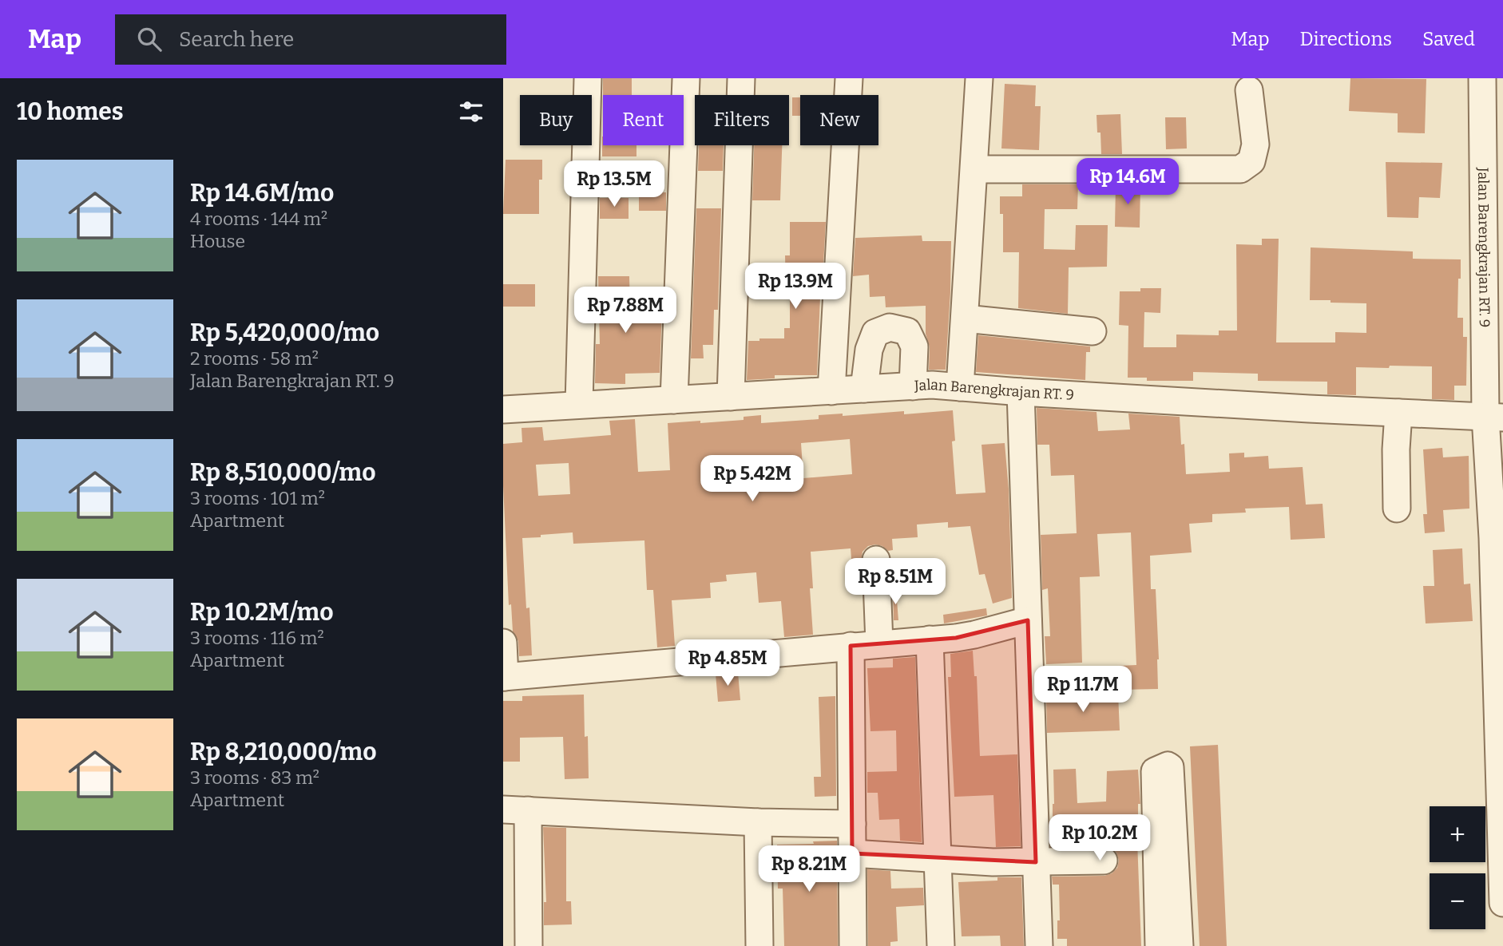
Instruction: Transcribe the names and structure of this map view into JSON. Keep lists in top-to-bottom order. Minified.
{"streets":{"street":["Jalan Barengkrajan RT. 9"]},"page":{"header":"Map","search":"Search here","nav":["Map","Directions","Saved"],"heading":"10 homes","chip":["Buy","Rent","Filters","New"],"list":[{"name":"Rp 14.6M/mo","note":"4 rooms · 144 m² · House"},{"name":"Rp 5,420,000/mo","note":"2 rooms · 58 m² · Jalan Barengkrajan RT. 9"},{"name":"Rp 8,510,000/mo","note":"3 rooms · 101 m² · Apartment"},{"name":"Rp 10.2M/mo","note":"3 rooms · 116 m² · Apartment"},{"name":"Rp 8,210,000/mo","note":"3 rooms · 83 m² · Apartment"}],"price":["Rp 14.6M","Rp 13.5M","Rp 13.9M","Rp 7.88M","Rp 5.42M","Rp 8.51M","Rp 4.85M","Rp 11.7M","Rp 10.2M","Rp 8.21M"],"map_buttons":["+","−"]}}
